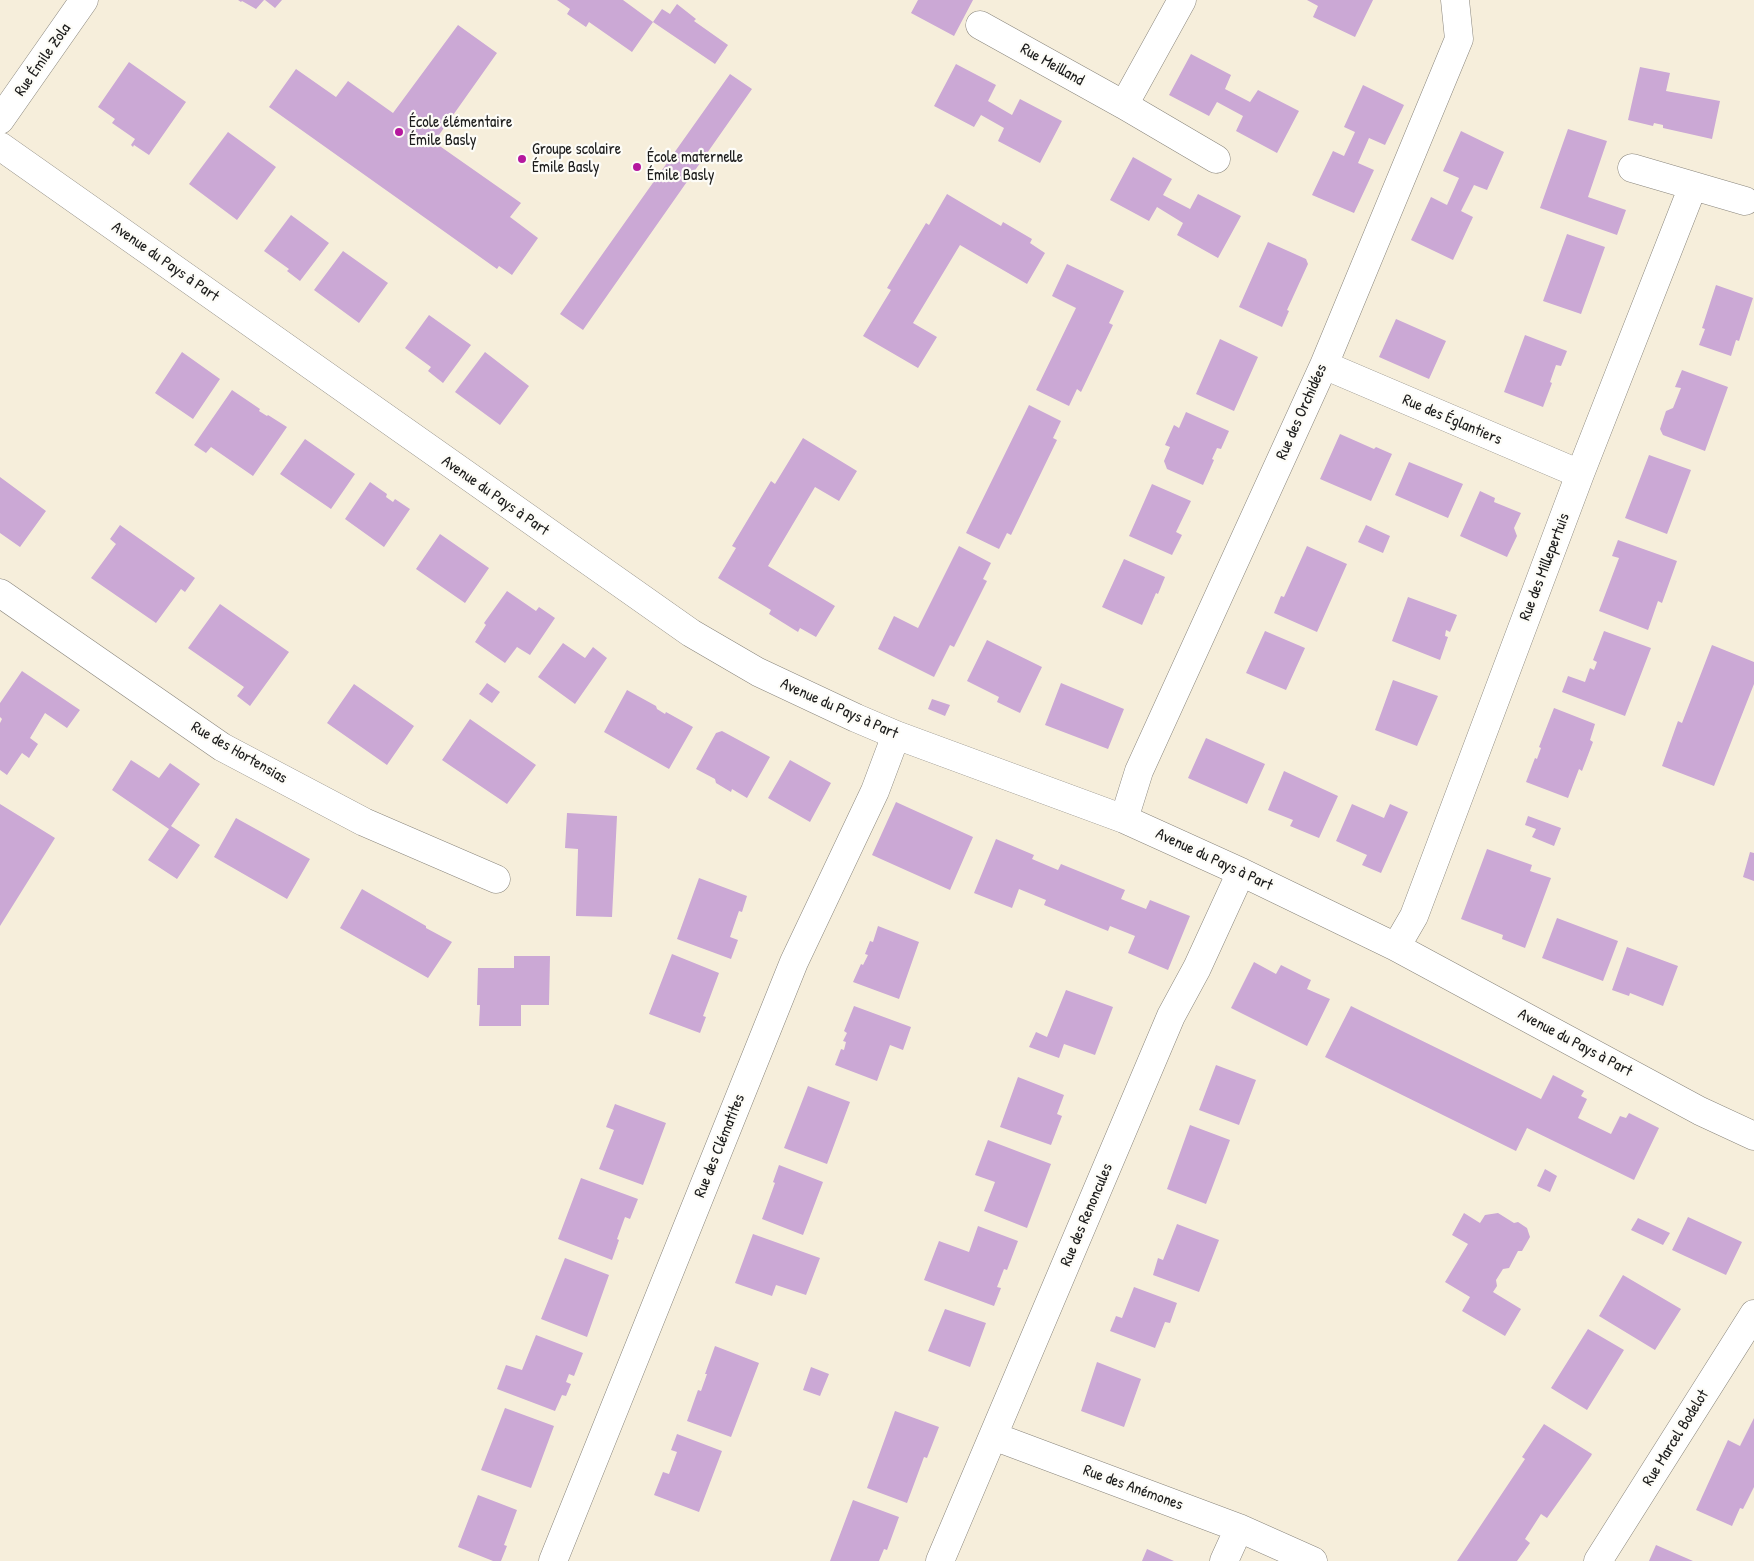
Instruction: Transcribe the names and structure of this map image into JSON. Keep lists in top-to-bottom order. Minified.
{"streets":{"street":["Rue Émile Zola","Rue Meilland","Avenue du Pays à Part","Rue des Orchidées","Rue des Églantiers","Rue des Millepertuis","Rue des Hortensias","Rue des Clématites","Rue des Renoncules","Rue Marcel Bodelot","Rue des Anémones"]},"crossings":[["Avenue du Pays à Part","Rue des Orchidées"],["Avenue du Pays à Part","Rue des Millepertuis"],["Avenue du Pays à Part","Rue des Clématites"],["Avenue du Pays à Part","Rue des Renoncules"],["Rue des Orchidées","Rue des Églantiers"],["Rue des Églantiers","Rue des Millepertuis"],["Rue des Renoncules","Rue des Anémones"]],"places":["École élémentaire Émile Basly","Groupe scolaire Émile Basly","École maternelle Émile Basly"]}
